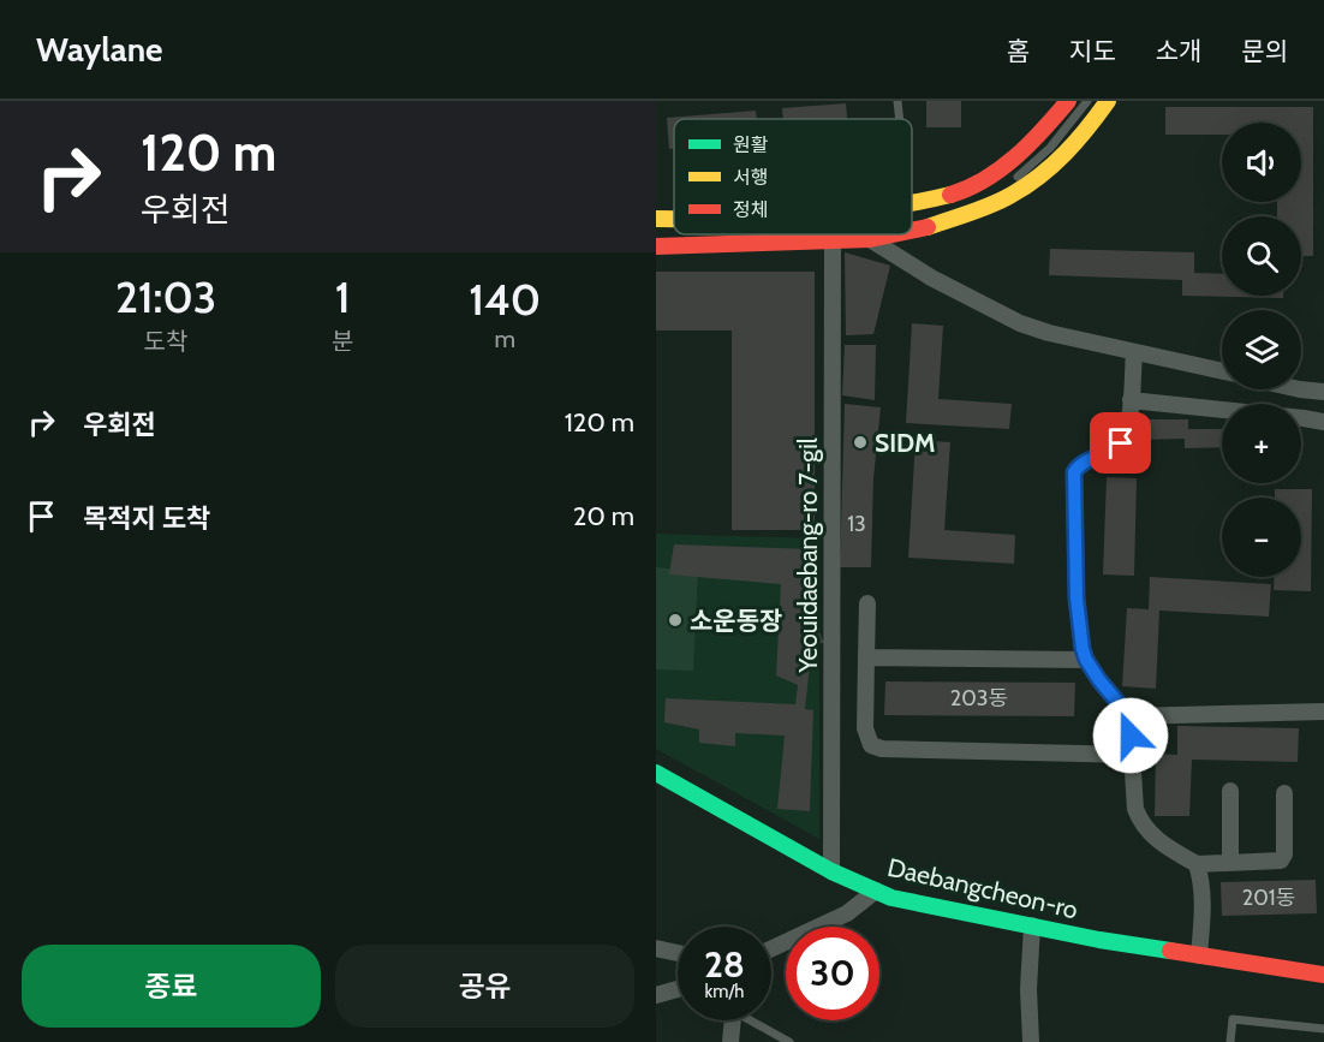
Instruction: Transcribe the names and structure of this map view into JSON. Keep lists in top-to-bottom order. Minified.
{"streets":{"main road":["Daebangcheon-ro"],"street":["Yeouidaebang-ro 7-gil"]},"crossings":[["Yeouidaebang-ro 7-gil","Daebangcheon-ro"]],"places":["SIDM","소운동장"],"house_numbers":["13","203동","201동"],"legend":["원활","서행","정체"],"page":{"header":"Waylane","nav":["홈","지도","소개","문의"],"turn":["120 m","우회전"],"map_buttons":["+","−"],"eta":["21:03","도착","1","분","140","m"],"list":[{"name":"우회전","value":"120 m"},{"name":"목적지 도착","value":"20 m"}],"speed":"28 km/h","limit":"30","buttons":["종료","공유"]}}
